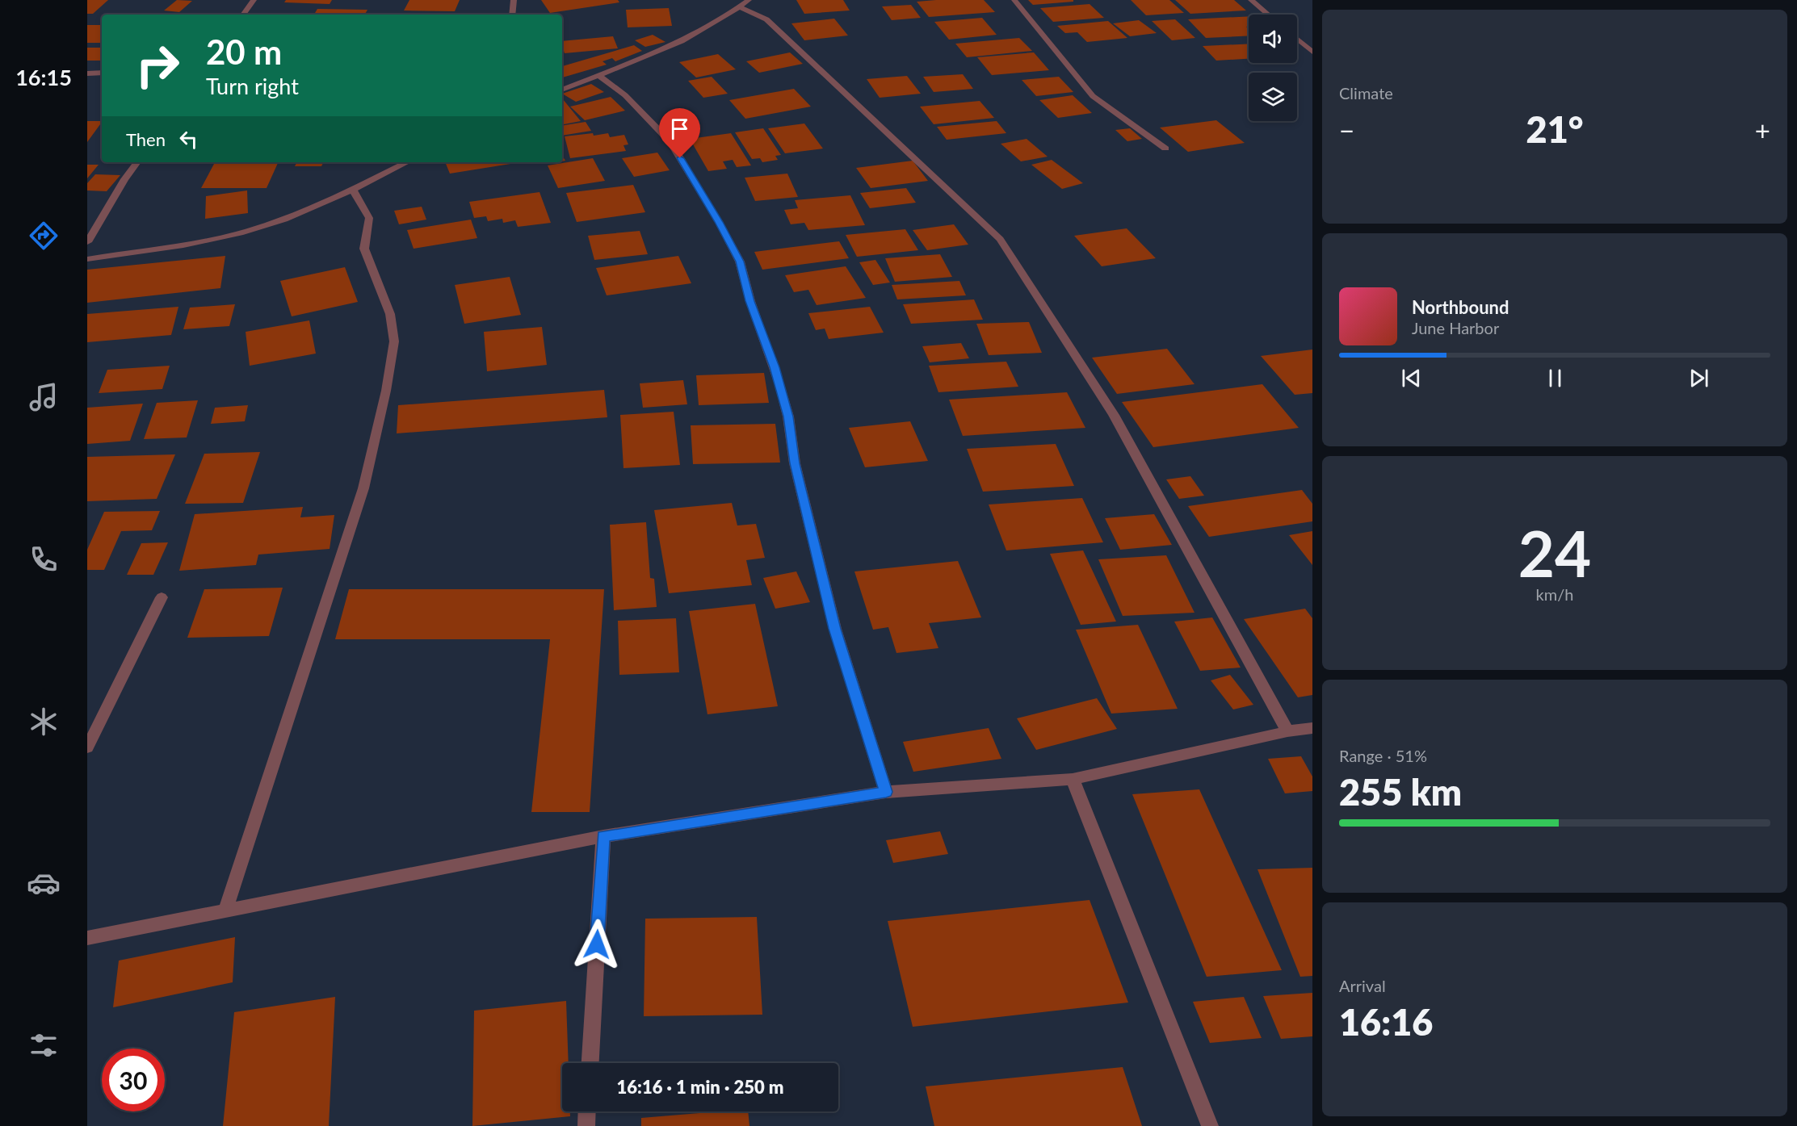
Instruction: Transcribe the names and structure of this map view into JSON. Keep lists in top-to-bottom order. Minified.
{"page":{"tabs":"16:15","tile":["Climate",["24","km/h"],["Range · 51%","255 km"],["Arrival","16:16"]],"turn":["20 m","Turn right"],"heat":["−","21°","+"],"then":"Then","song":["Northbound","June Harbor"],"limit":"30","trip":"16:16 · 1 min · 250 m"}}
